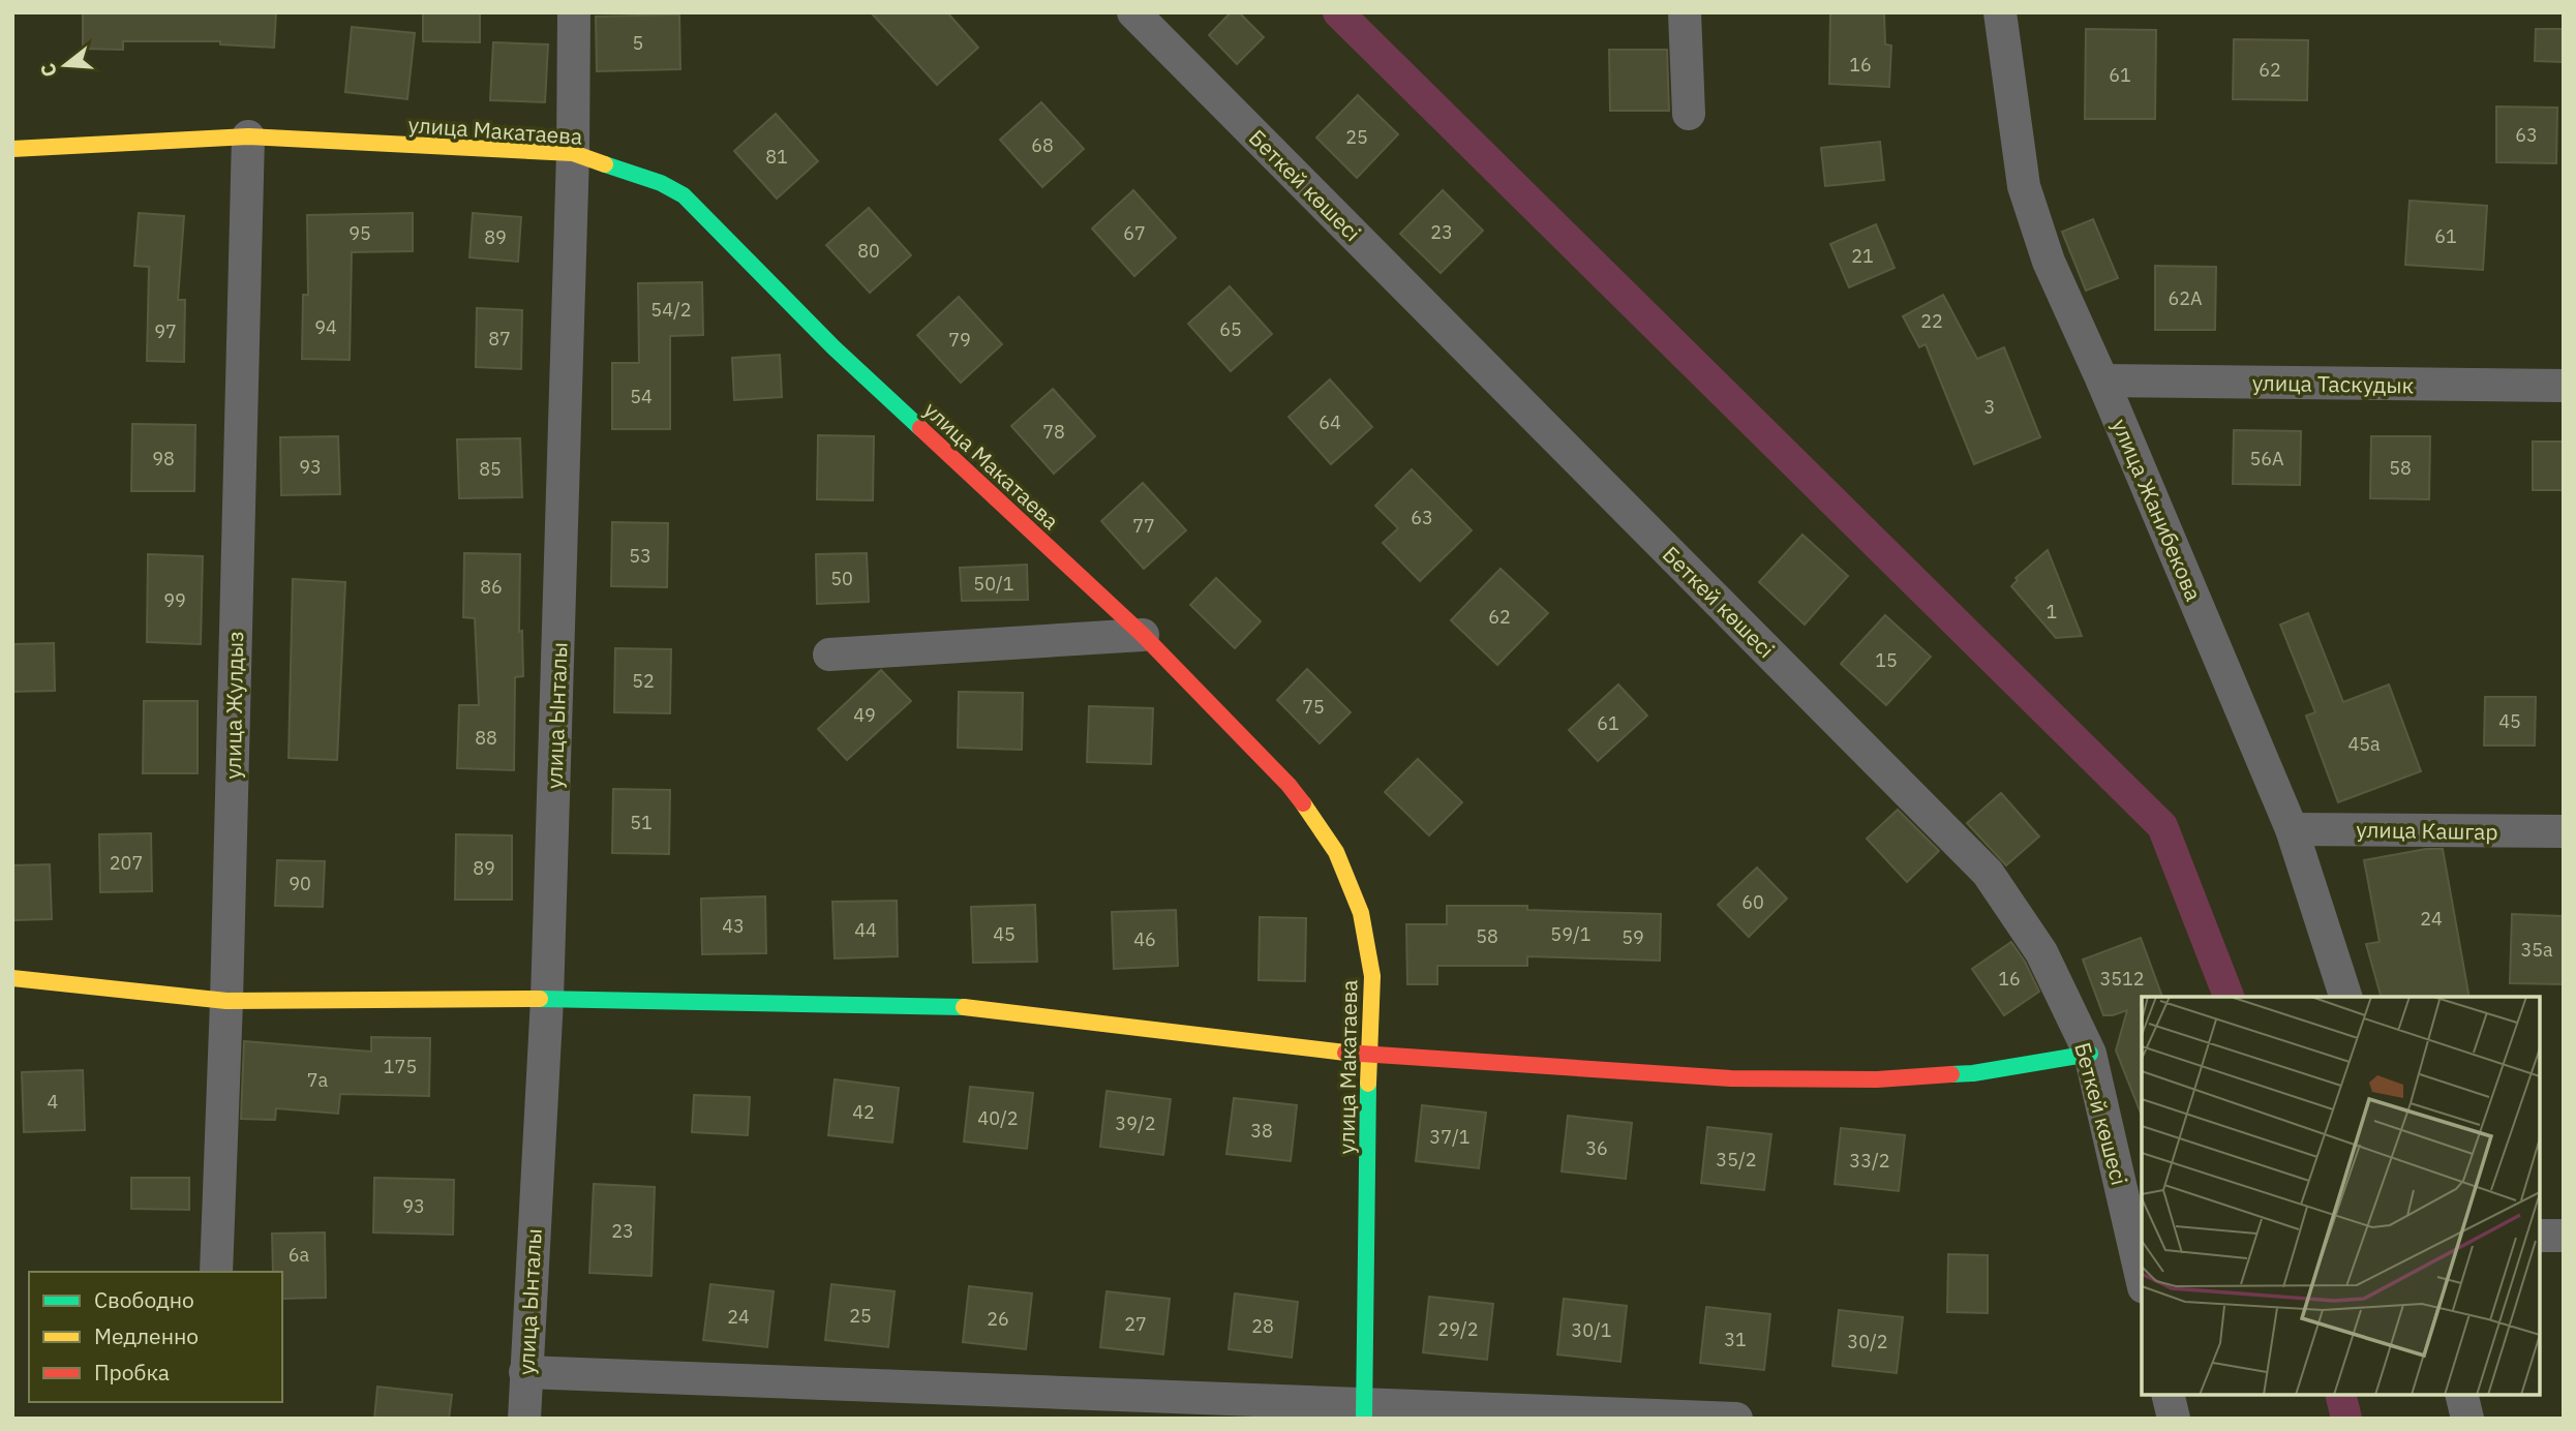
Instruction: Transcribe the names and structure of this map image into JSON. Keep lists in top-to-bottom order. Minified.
{"streets":{"street":["улица Макатаева","Беткей көшесі","улица Таскудык","улица Жанибекова","улица Жулдыз","улица Ынталы","улица Кашгар"]},"crossings":[["улица Макатаева","улица Жулдыз"],["улица Макатаева","улица Ынталы"],["улица Таскудык","улица Жанибекова"],["улица Жанибекова","улица Кашгар"]],"house_numbers":["5","16","62","61","63","25","68","81","23","95","67","61","89","80","21","62А","54/2","22","94","65","97","87","79","54","3","64","78","98","56А","93","58","85","63","77","53","50","50/1","86","99","1","62","15","52","75","49","45","61","88","45а","51","207","89","90","60","24","43","44","45","59/1","58","59","46","35а","16","3512","175","7а","4","42","40/2","39/2","38","37/1","36","35/2","33/2","93","23","6а","25","24","26","27","28","29/2","30/1","31","30/2"],"legend":["Свободно","Медленно","Пробка"],"north":"left"}
